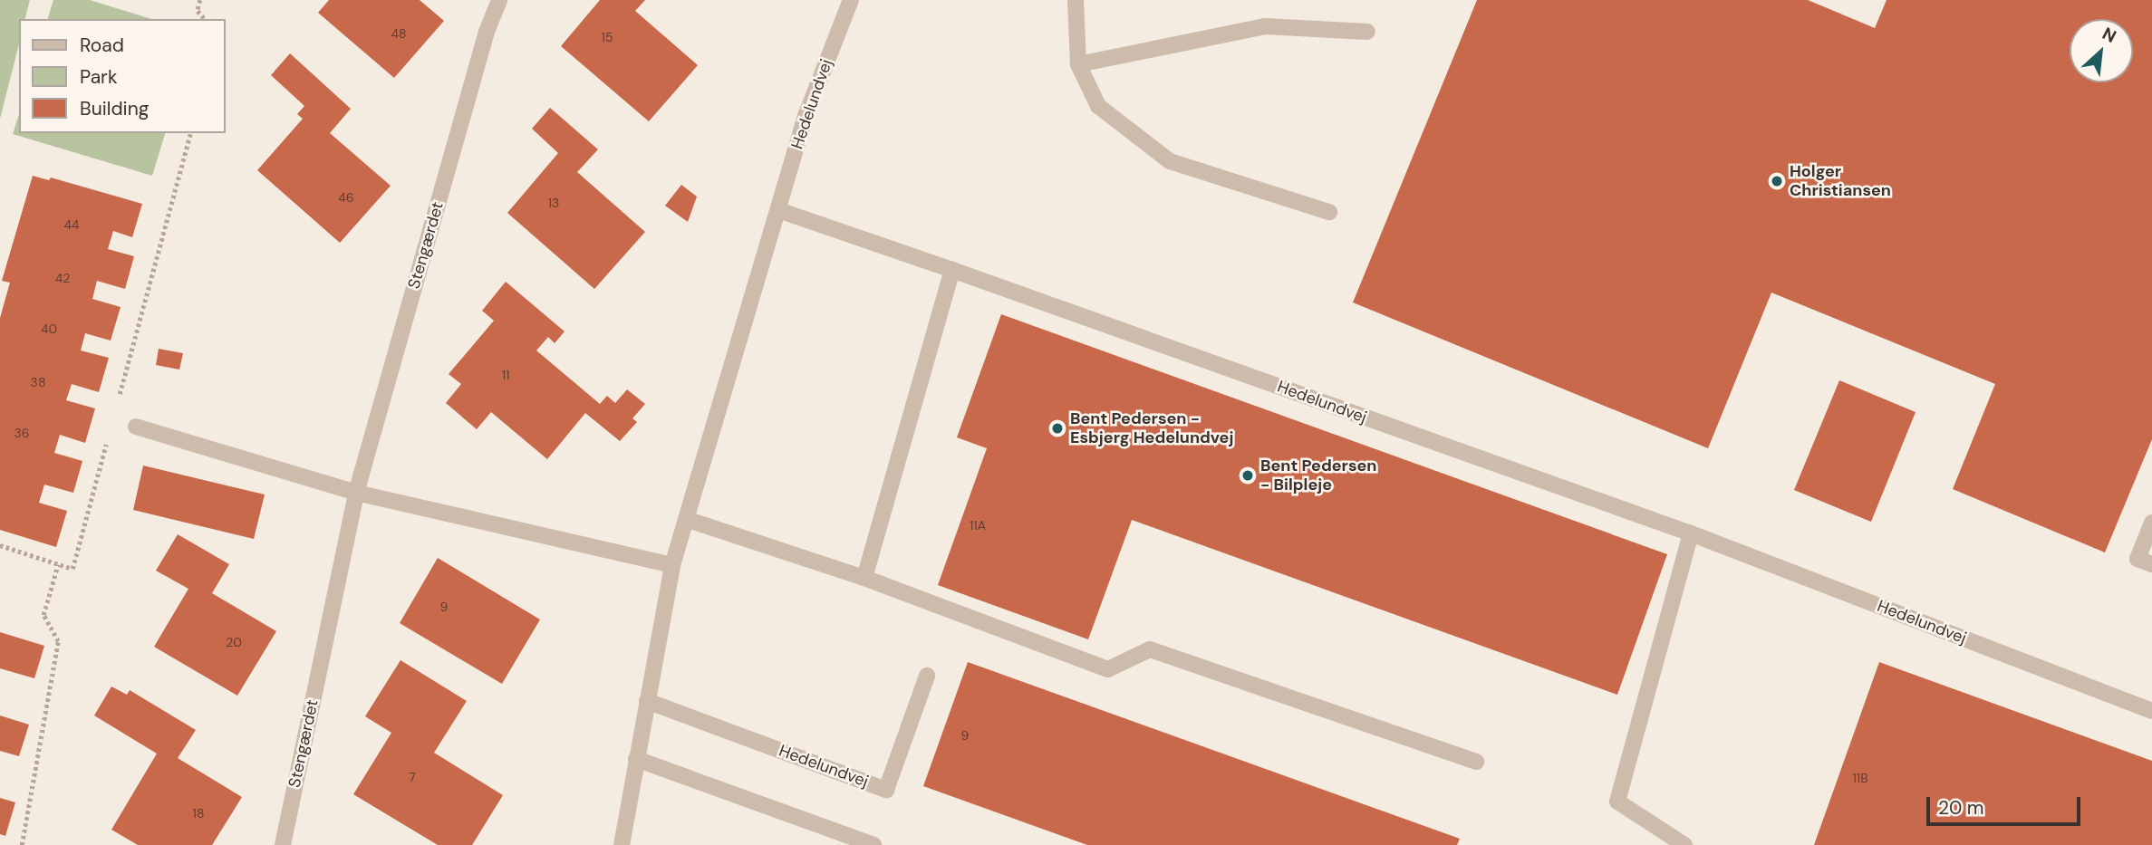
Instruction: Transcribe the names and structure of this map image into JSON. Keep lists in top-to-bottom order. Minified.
{"streets":{"street":["Hedelundvej","Stengærdet"]},"places":["Holger Christiansen","Bent Pedersen - Esbjerg Hedelundvej","Bent Pedersen - Bilpleje"],"house_numbers":["48","15","46","13","44","42","40","11","38","36","11A","9","20","9","7","11B","18"],"legend":["Road","Park","Building"],"scale_bar":"20 m","north":"top right"}
